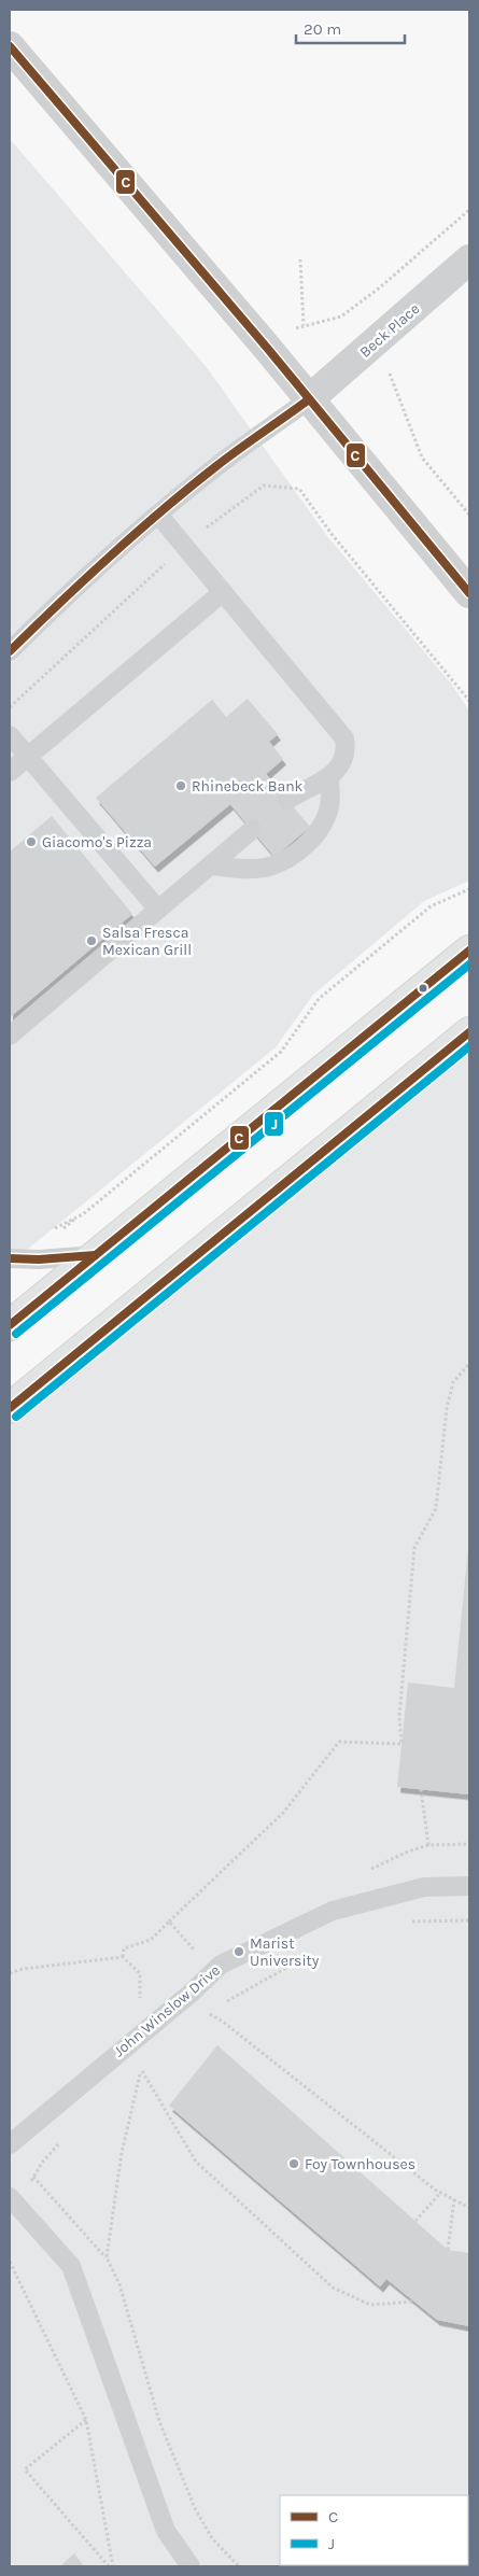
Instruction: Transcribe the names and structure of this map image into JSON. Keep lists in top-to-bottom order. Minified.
{"streets":{"street":["Beck Place"],"lane":["John Winslow Drive"]},"places":["Rhinebeck Bank","Giacomo's Pizza","Salsa Fresca Mexican Grill","Marist University","Foy Townhouses"],"lines":["transit line C","transit line J"],"legend":["C","J"],"scale_bar":"20 m"}
